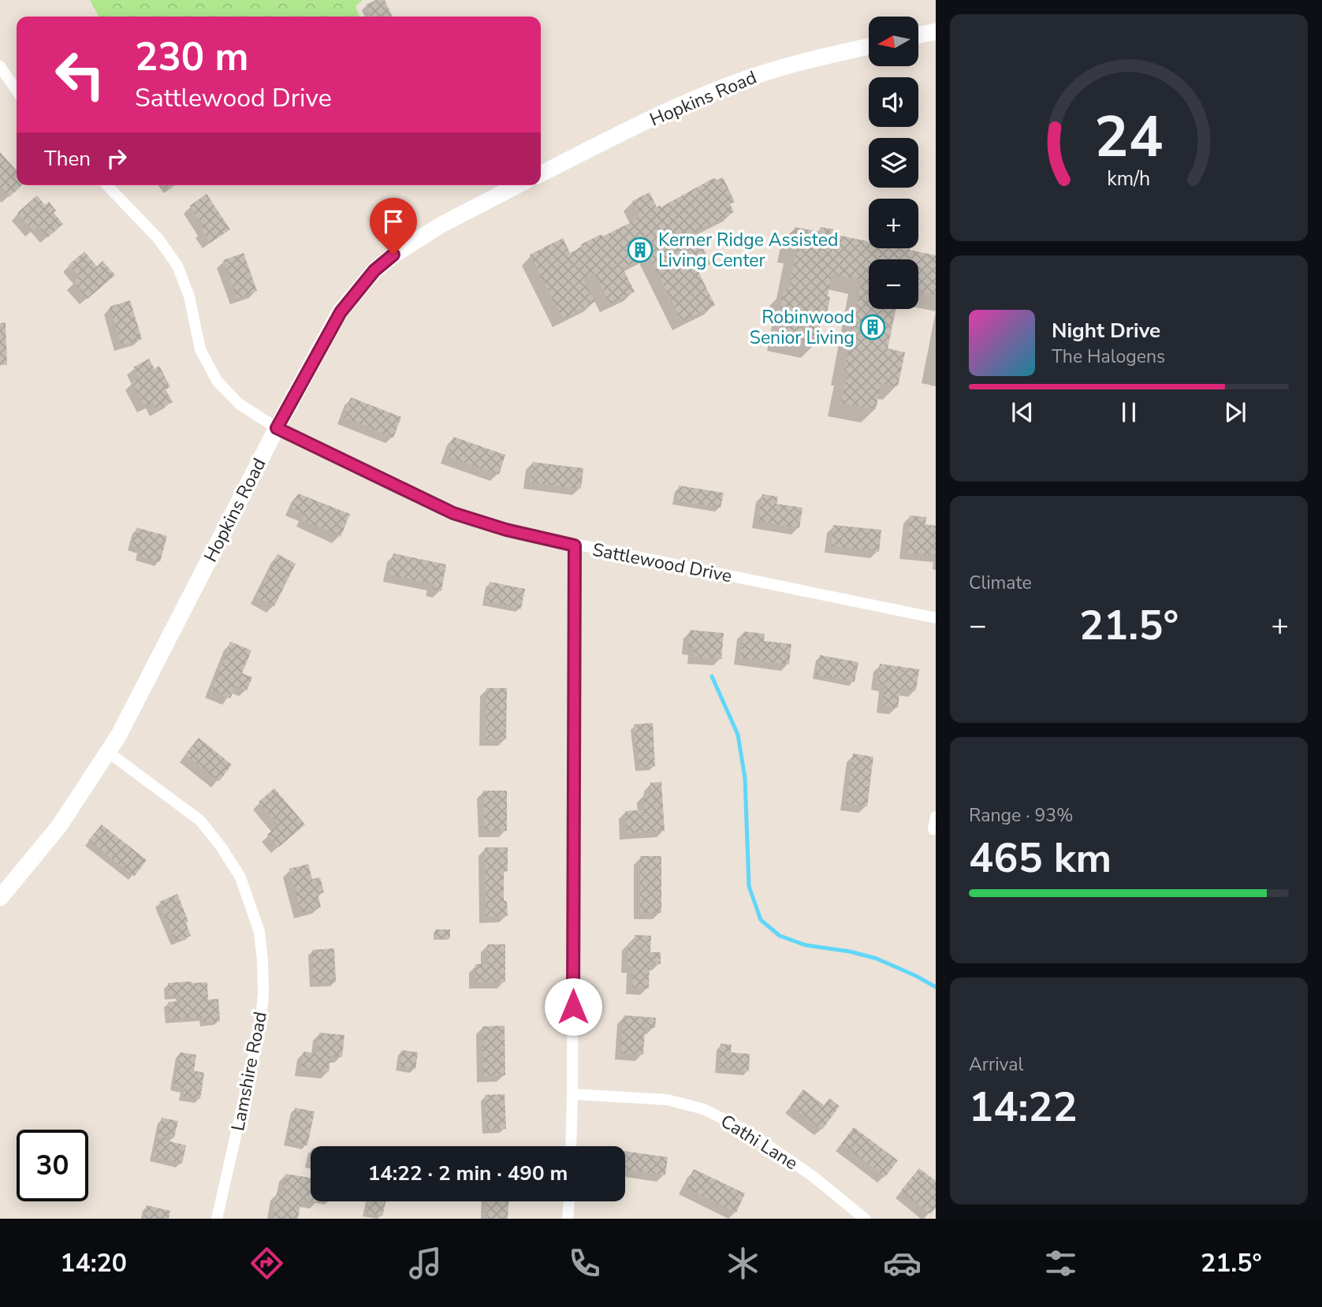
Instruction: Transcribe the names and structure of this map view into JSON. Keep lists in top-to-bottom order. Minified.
{"streets":{"main road":["Hopkins Road"],"street":["Sattlewood Drive","Lamshire Road","Cathi Lane"]},"crossings":[["Hopkins Road","Sattlewood Drive"],["Hopkins Road","Lamshire Road"]],"places":{"building":["Kerner Ridge Assisted Living Center","Robinwood Senior Living"]},"north":"left","page":{"map_buttons":["+","−"],"turn":["230 m","Sattlewood Drive"],"then":"Then","song":["Night Drive","The Halogens"],"tile":["Climate",["Range · 93%","465 km"],["Arrival","14:22"]],"heat":["−","21.5°","+"],"limit":"30","trip":"14:22 · 2 min · 490 m","tabs":["14:20","21.5°"],"gauge":["24","km/h"]}}
